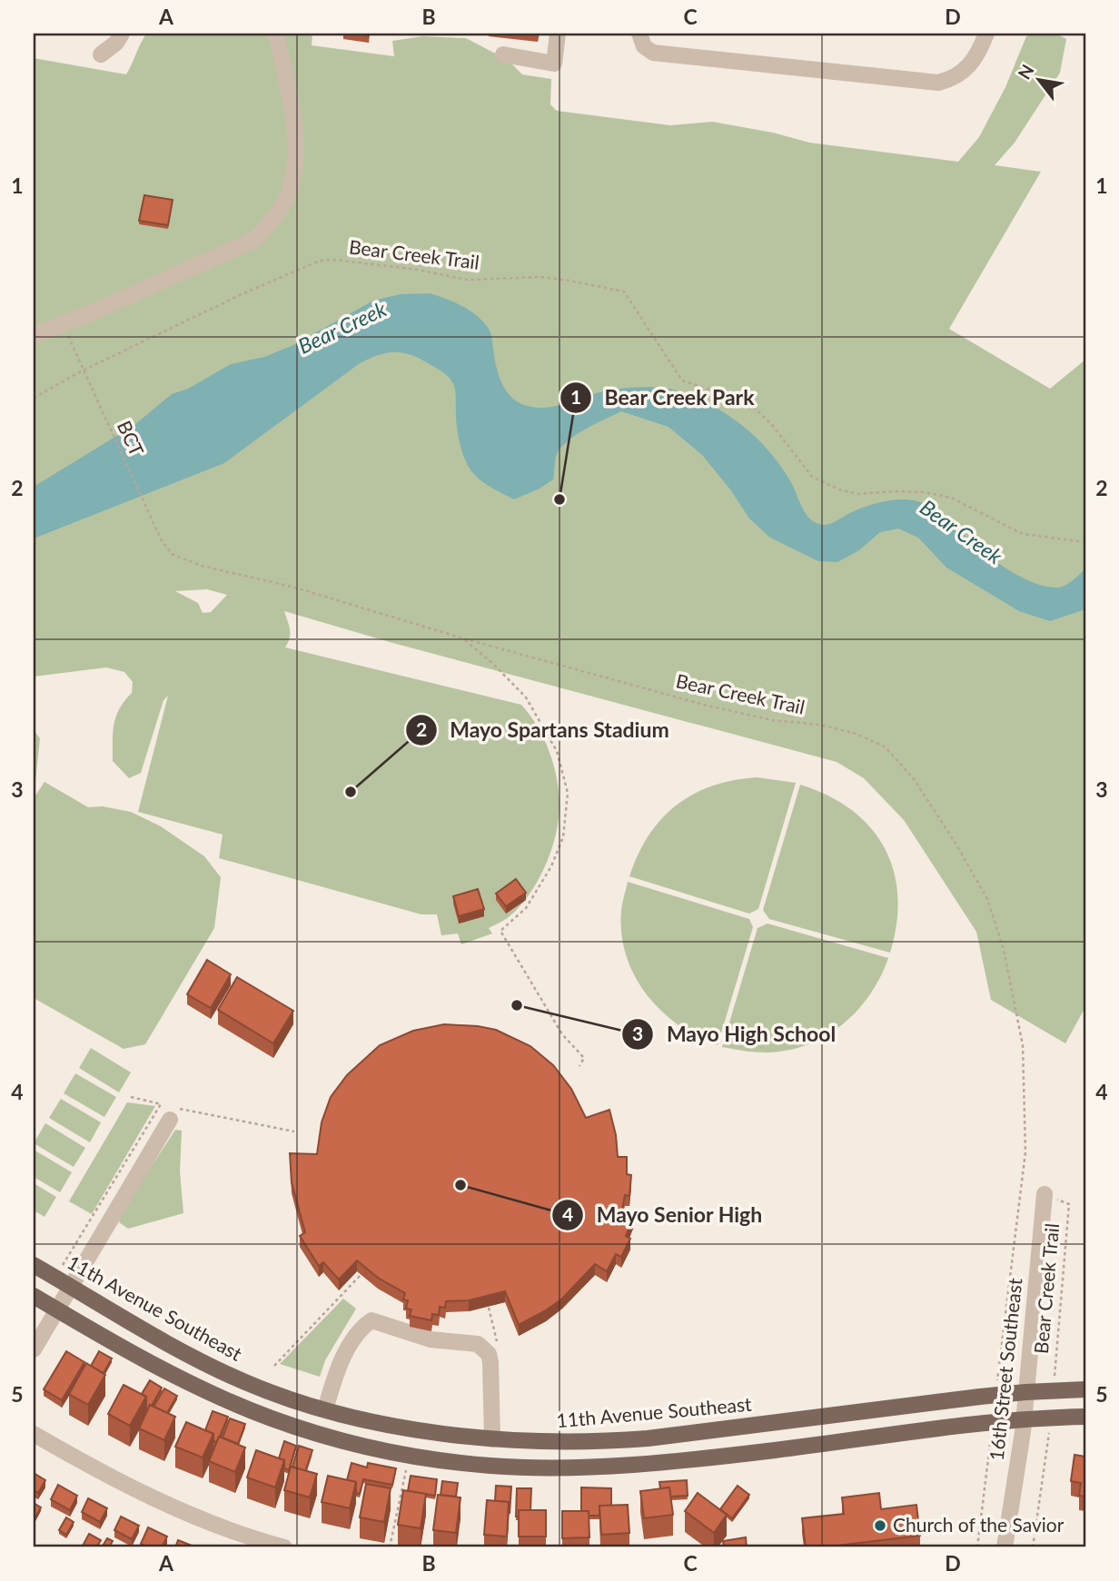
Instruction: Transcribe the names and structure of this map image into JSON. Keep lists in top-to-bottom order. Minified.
{"streets":{"main road":["11th Avenue Southeast"],"street":["16th Street Southeast"],"path":["Bear Creek Trail","BCT"]},"crossings":[["Bear Creek Trail","BCT"],["11th Avenue Southeast","16th Street Southeast"]],"water":["Bear Creek"],"places":["Bear Creek Park","Mayo Spartans Stadium","Mayo High School","Mayo Senior High","Church of the Savior"],"north":"top left","grid":{"columns":["A","B","C","D"],"rows":["1","2","3","4","5"]}}
